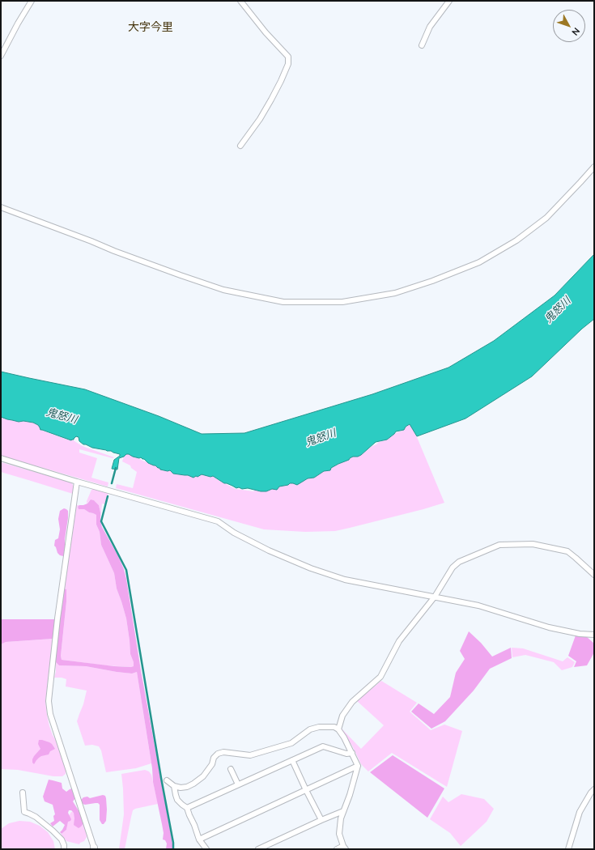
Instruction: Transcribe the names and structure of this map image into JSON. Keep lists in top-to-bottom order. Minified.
{"districts":["大字今里"],"water":["鬼怒川"],"north":"bottom right"}
